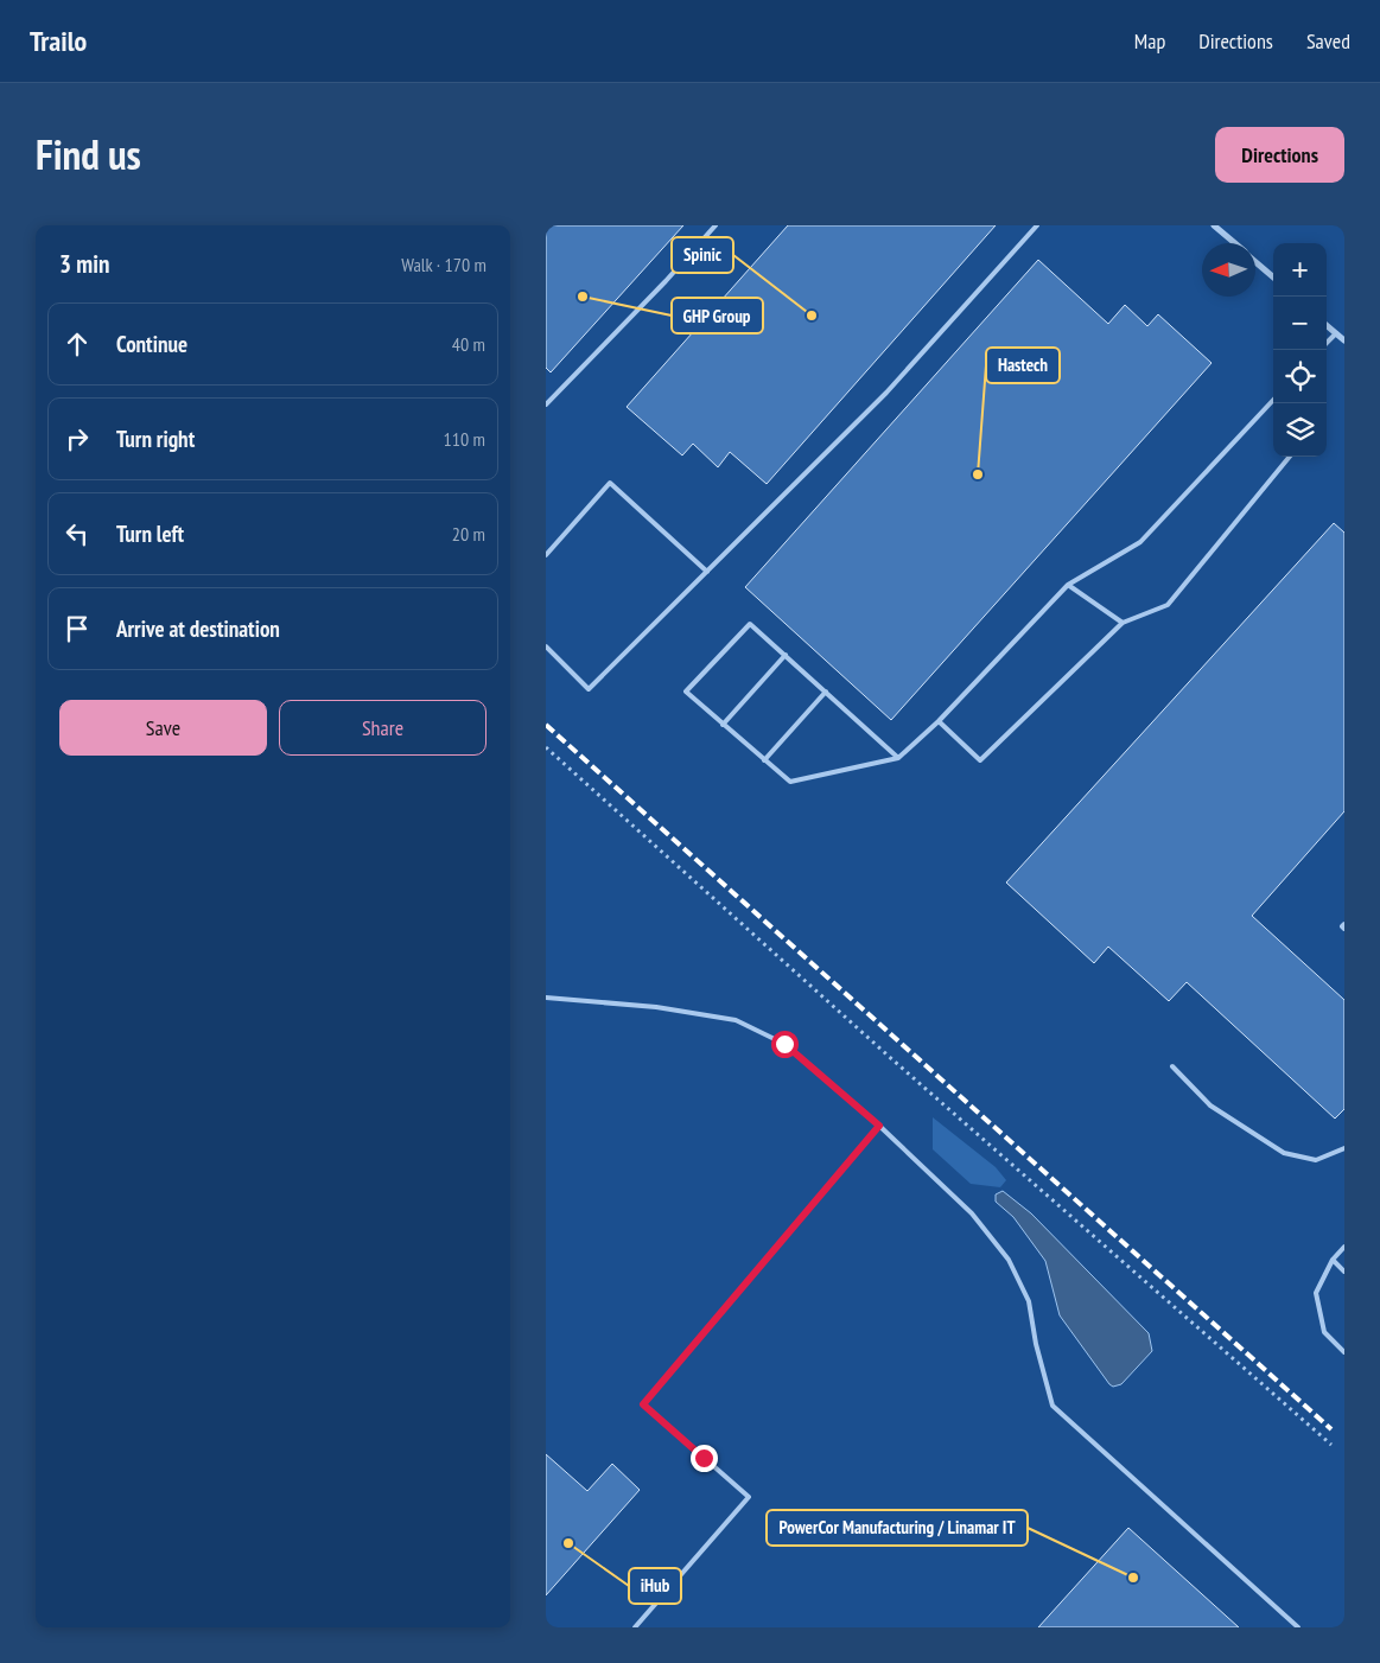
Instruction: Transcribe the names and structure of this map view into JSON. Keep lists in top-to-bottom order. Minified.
{"places":["GHP Group","Spinic","Hastech","iHub","PowerCor Manufacturing / Linamar IT"],"north":"left","page":{"header":"Trailo","nav":["Map","Directions","Saved"],"title":"Find us","buttons":["Directions",["Save","Share"]],"heading":["3 min","Walk · 170 m"],"map_buttons":["+","−"],"list":[["Continue","40 m"],["Turn right","110 m"],["Turn left","20 m"],"Arrive at destination"]}}
